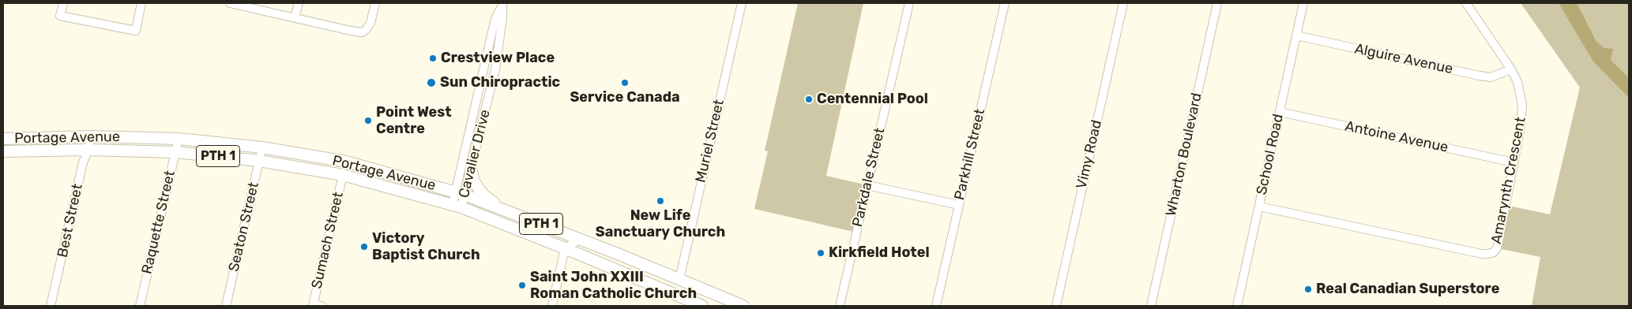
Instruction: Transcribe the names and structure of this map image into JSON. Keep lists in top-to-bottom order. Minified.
{"streets":{"highway":["Portage Avenue","PTH 1"],"street":["Alguire Avenue","Antoine Avenue","Muriel Street","Cavalier Drive","Parkhill Street","Vimy Road","Wharton Boulevard","School Road","Parkdale Street","Amarynth Crescent","Best Street","Raquette Street","Seaton Street","Sumach Street"]},"crossings":[["Alguire Avenue","School Road"],["Alguire Avenue","Amarynth Crescent"],["Antoine Avenue","School Road"],["Antoine Avenue","Amarynth Crescent"],["Portage Avenue","Muriel Street"],["Portage Avenue","Cavalier Drive"],["Portage Avenue","Best Street"],["Portage Avenue","Raquette Street"],["Portage Avenue","Seaton Street"],["Portage Avenue","Sumach Street"],["School Road","Amarynth Crescent"]],"places":["Crestview Place","Sun Chiropractic","Service Canada","Centennial Pool","Point West Centre","New Life Sanctuary Church","Victory Baptist Church","Kirkfield Hotel","Saint John XXIII Roman Catholic Church","Real Canadian Superstore"]}
